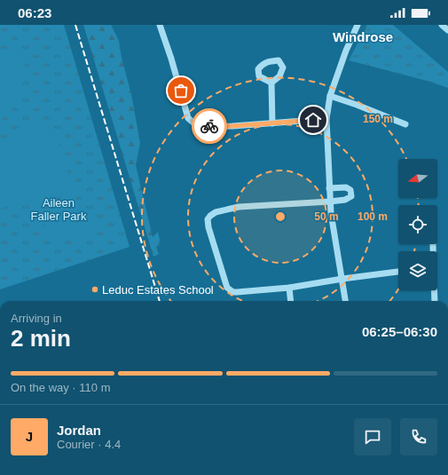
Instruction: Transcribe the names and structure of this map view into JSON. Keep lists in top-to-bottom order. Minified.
{"districts":["Windrose"],"parks":["Aileen Faller Park"],"places":["Leduc Estates School"],"north":"left","page":{"status":"06:23","heading":["2 min","Arriving in","06:25–06:30"],"panel":["Jordan","Courier · 4.4"],"bar":"On the way · 110 m","round":"J"},"rings":["150 m","50 m","100 m"]}
